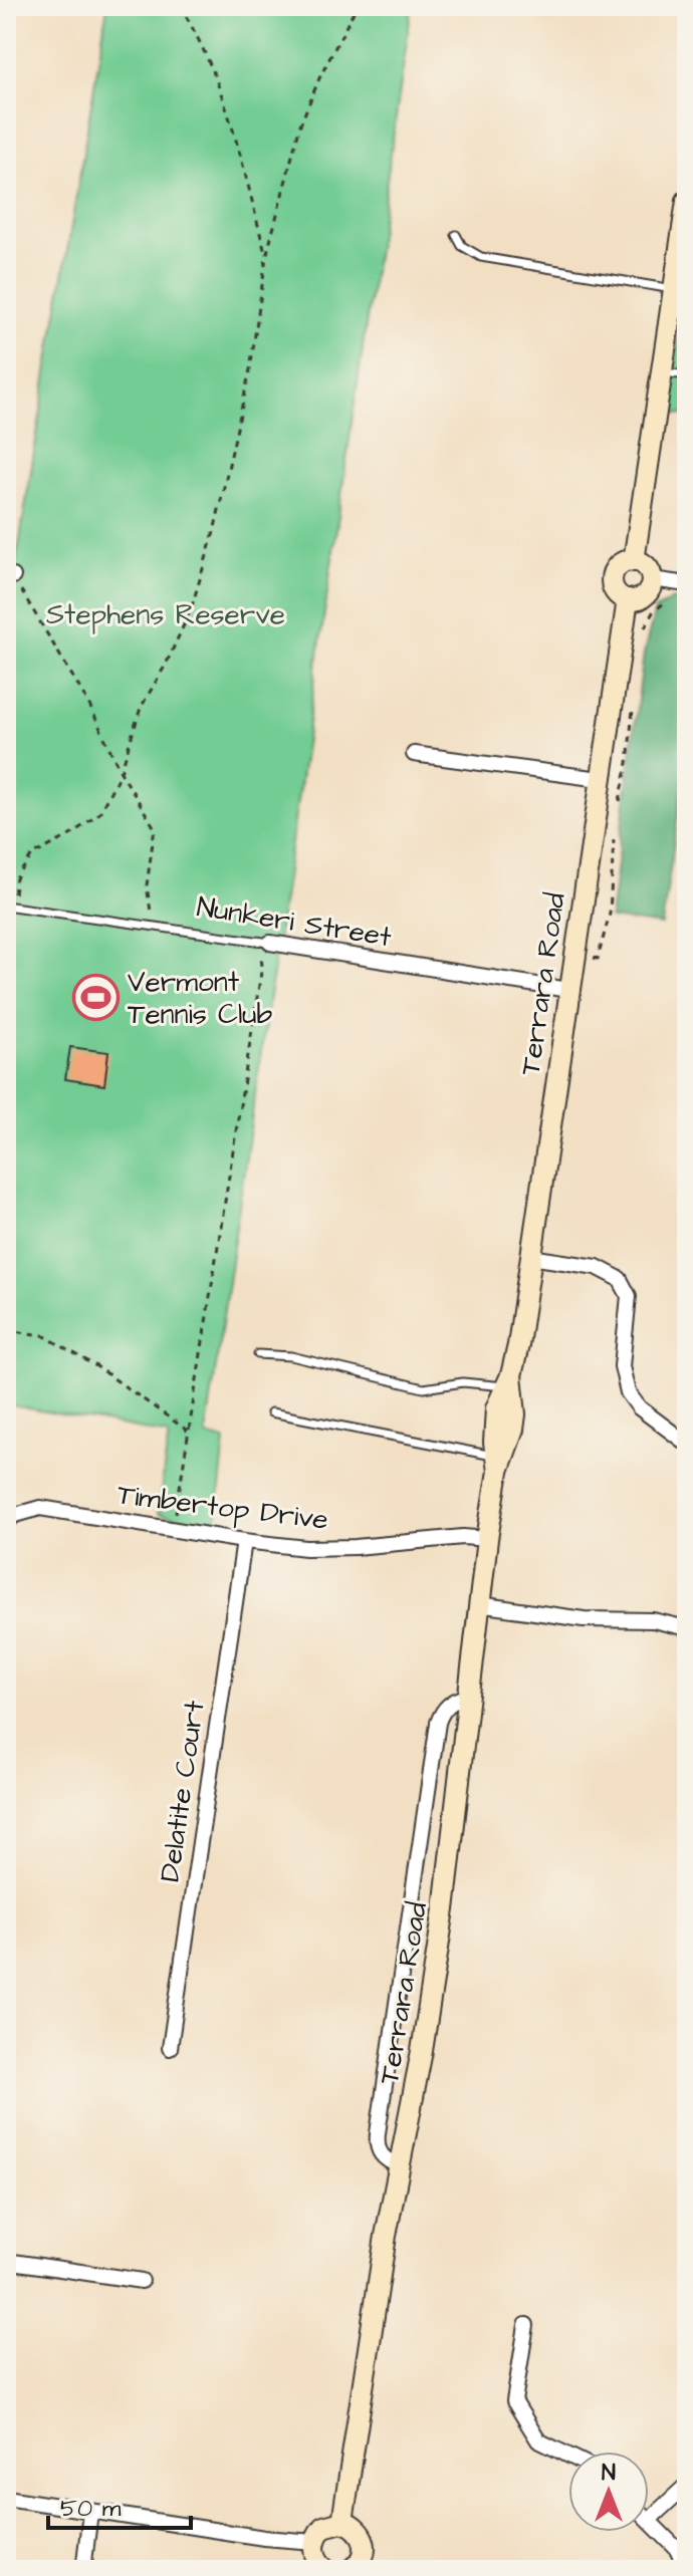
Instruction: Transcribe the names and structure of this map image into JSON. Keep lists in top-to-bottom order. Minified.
{"streets":{"main road":["Terrara Road"],"street":["Nunkeri Street","Timbertop Drive","Delatite Court"]},"crossings":[["Nunkeri Street","Terrara Road"],["Terrara Road","Timbertop Drive"],["Timbertop Drive","Delatite Court"]],"parks":["Stephens Reserve"],"places":{"sports":["Vermont Tennis Club"]},"scale_bar":"50 m","north":"top"}
